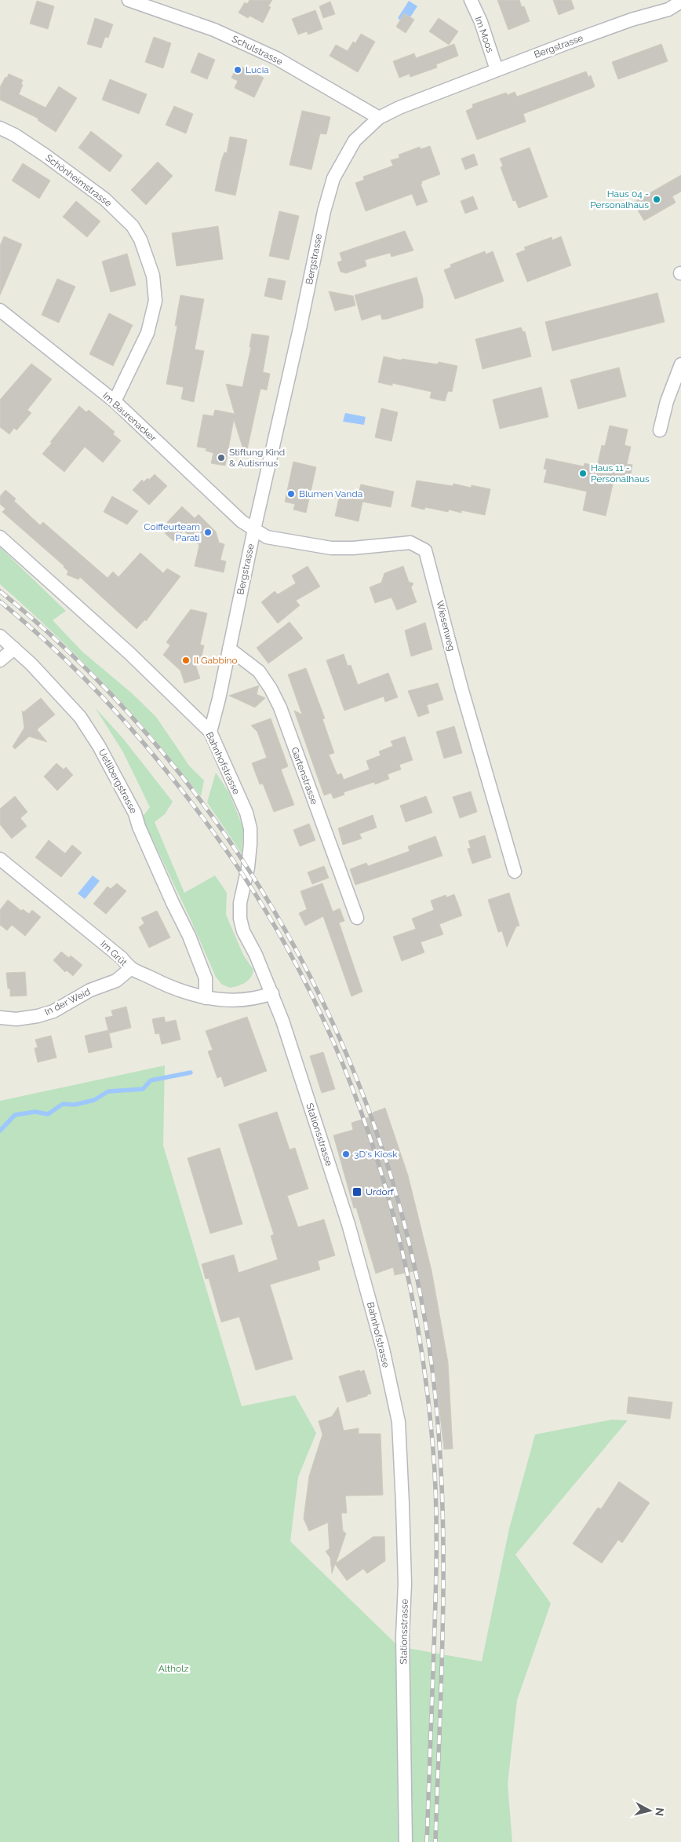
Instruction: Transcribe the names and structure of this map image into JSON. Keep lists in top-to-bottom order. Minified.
{"streets":{"street":["Im Moos","Bergstrasse","Schulstrasse","Schönheimstrasse","Im Baurenacker","Wiesenweg","Bahnhofstrasse","Gartenstrasse","Uetlibergstrasse","Im Grüt","In der Weid","Stationsstrasse"]},"crossings":[["Im Moos","Bergstrasse"],["Bergstrasse","Schulstrasse"],["Bergstrasse","Im Baurenacker"],["Bergstrasse","Wiesenweg"],["Bergstrasse","Bahnhofstrasse"],["Bergstrasse","Gartenstrasse"],["Schönheimstrasse","Im Baurenacker"],["Im Baurenacker","Wiesenweg"],["Bahnhofstrasse","Im Grüt"],["Bahnhofstrasse","Stationsstrasse"],["Uetlibergstrasse","Im Grüt"],["Im Grüt","In der Weid"]],"parks":["Altholz"],"places":{"other":["Lucia","Haus 04 - Personalhaus","Stiftung Kind & Autismus","Haus 11 - Personalhaus","Blumen Vanda","Coiffeurteam Parati","Il Gabbino","3D's Kiosk"],"transit":["Urdorf"]},"north":"right"}
